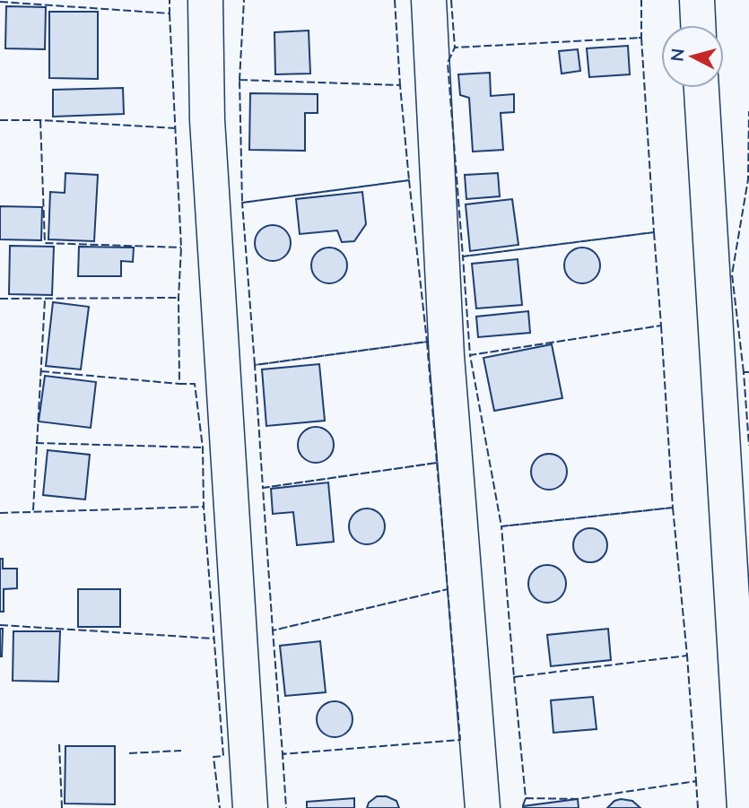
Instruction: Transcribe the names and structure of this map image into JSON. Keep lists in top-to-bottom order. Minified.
{"north":"left"}
